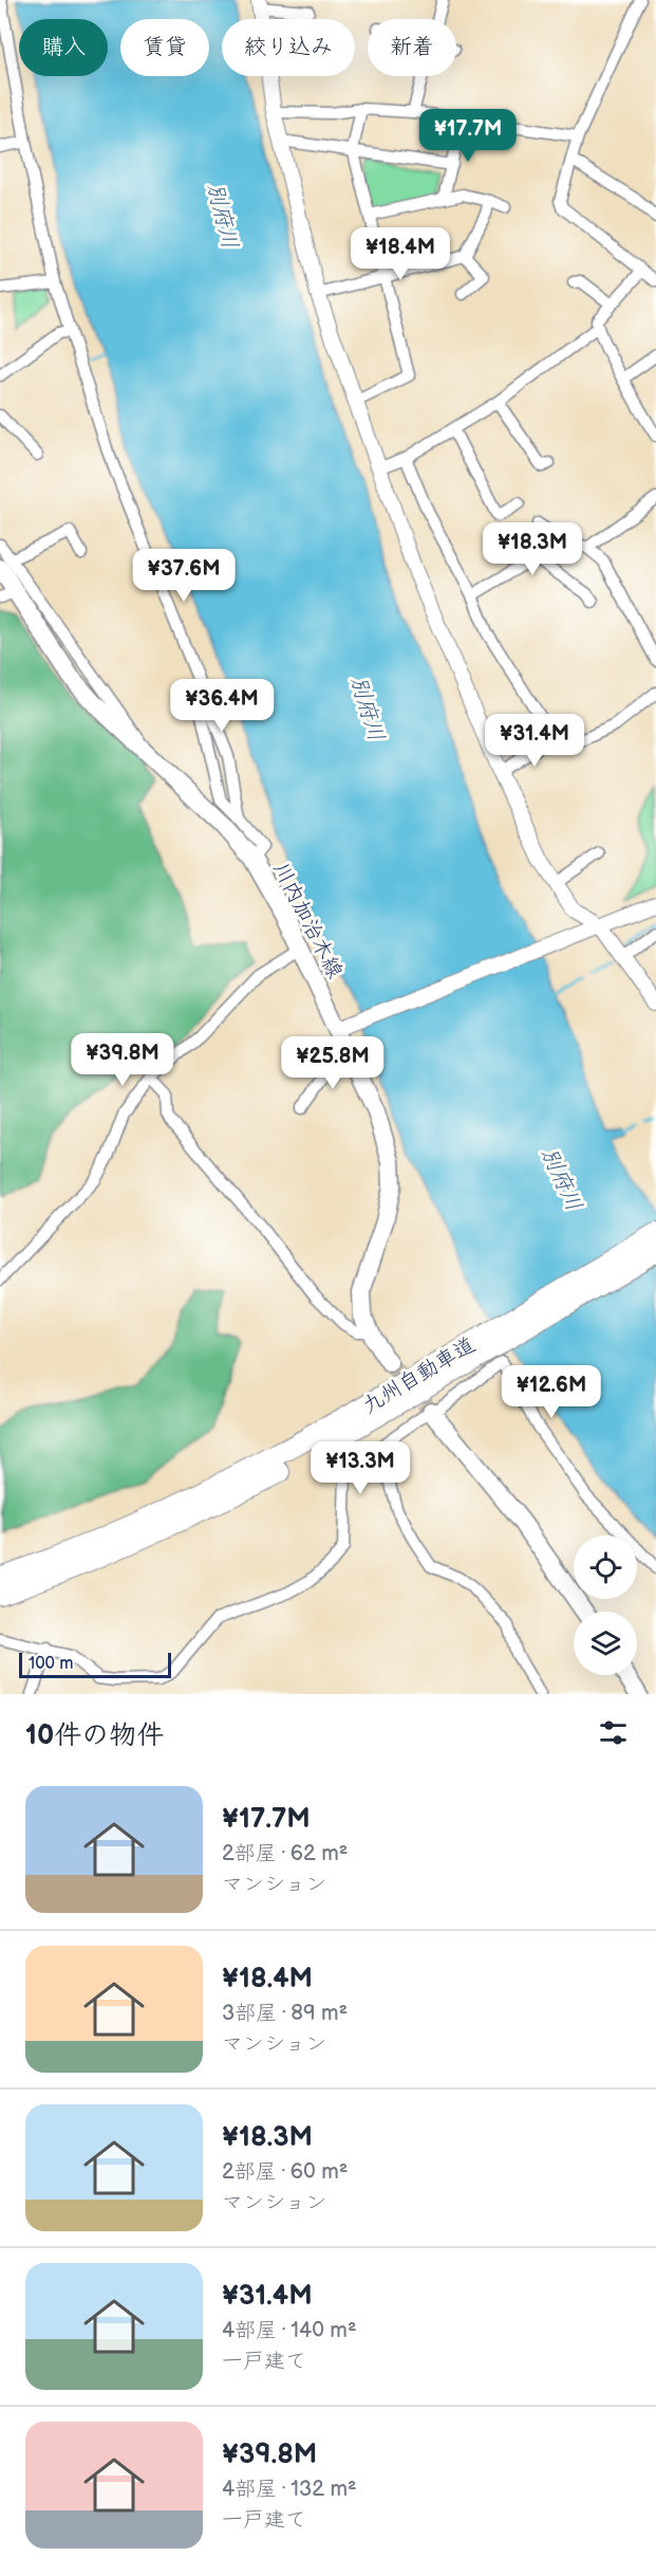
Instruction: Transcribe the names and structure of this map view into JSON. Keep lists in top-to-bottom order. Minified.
{"streets":{"highway":["九州自動車道"],"main road":["川内加治木線"]},"water":["別府川"],"scale_bar":"100 m","page":{"chip":["購入","賃貸","絞り込み","新着"],"price":["¥17.7M","¥18.4M","¥18.3M","¥37.6M","¥36.4M","¥31.4M","¥39.8M","¥25.8M","¥12.6M","¥13.3M"],"scale":"100 m","heading":"10件の物件","list":[{"name":"¥17.7M","note":"2部屋 · 62 m² · マンション"},{"name":"¥18.4M","note":"3部屋 · 89 m² · マンション"},{"name":"¥18.3M","note":"2部屋 · 60 m² · マンション"},{"name":"¥31.4M","note":"4部屋 · 140 m² · 一戸建て"},{"name":"¥39.8M","note":"4部屋 · 132 m² · 一戸建て"}]}}
